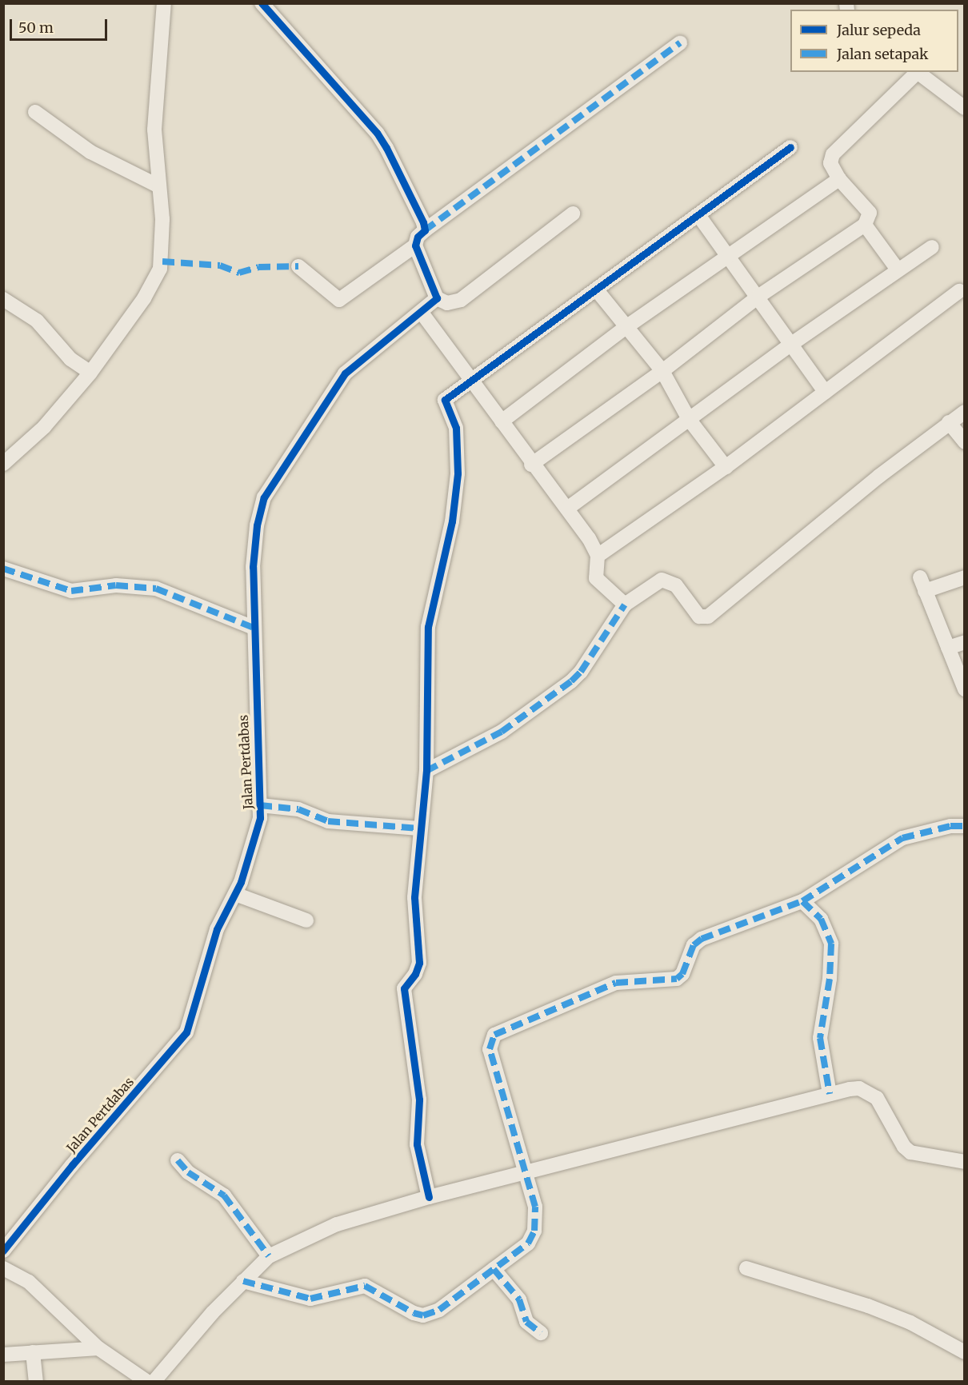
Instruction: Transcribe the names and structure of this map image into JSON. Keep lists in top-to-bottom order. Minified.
{"streets":{"street":["Jalan Pertdabas"]},"legend":["Jalur sepeda","Jalan setapak"],"scale_bar":"50 m"}
